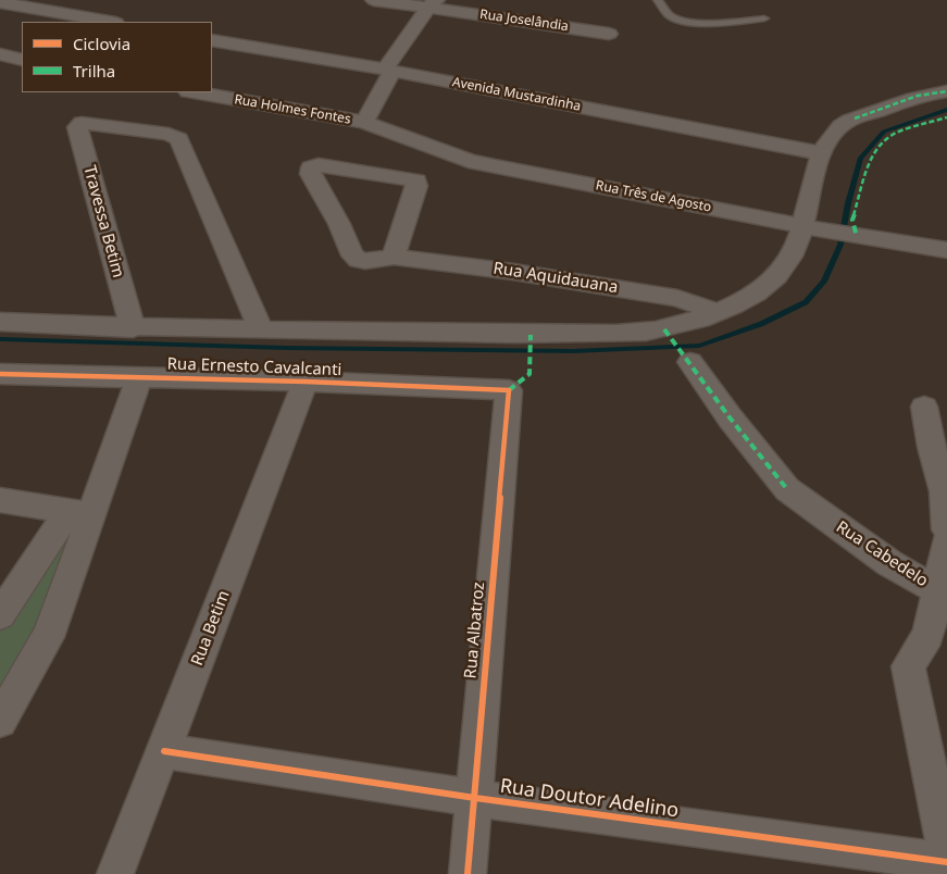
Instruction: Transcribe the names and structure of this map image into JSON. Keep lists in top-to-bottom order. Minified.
{"streets":{"street":["Rua Joselândia","Avenida Mustardinha","Rua Holmes Fontes","Rua Três de Agosto","Travessa Betim","Rua Aquidauana","Rua Ernesto Cavalcanti","Rua Cabedelo","Rua Betim","Rua Albatroz","Rua Doutor Adelino"]},"crossings":[["Rua Holmes Fontes","Rua Três de Agosto"],["Rua Ernesto Cavalcanti","Rua Betim"],["Rua Ernesto Cavalcanti","Rua Albatroz"],["Rua Betim","Rua Doutor Adelino"],["Rua Albatroz","Rua Doutor Adelino"]],"legend":["Ciclovia","Trilha"]}
